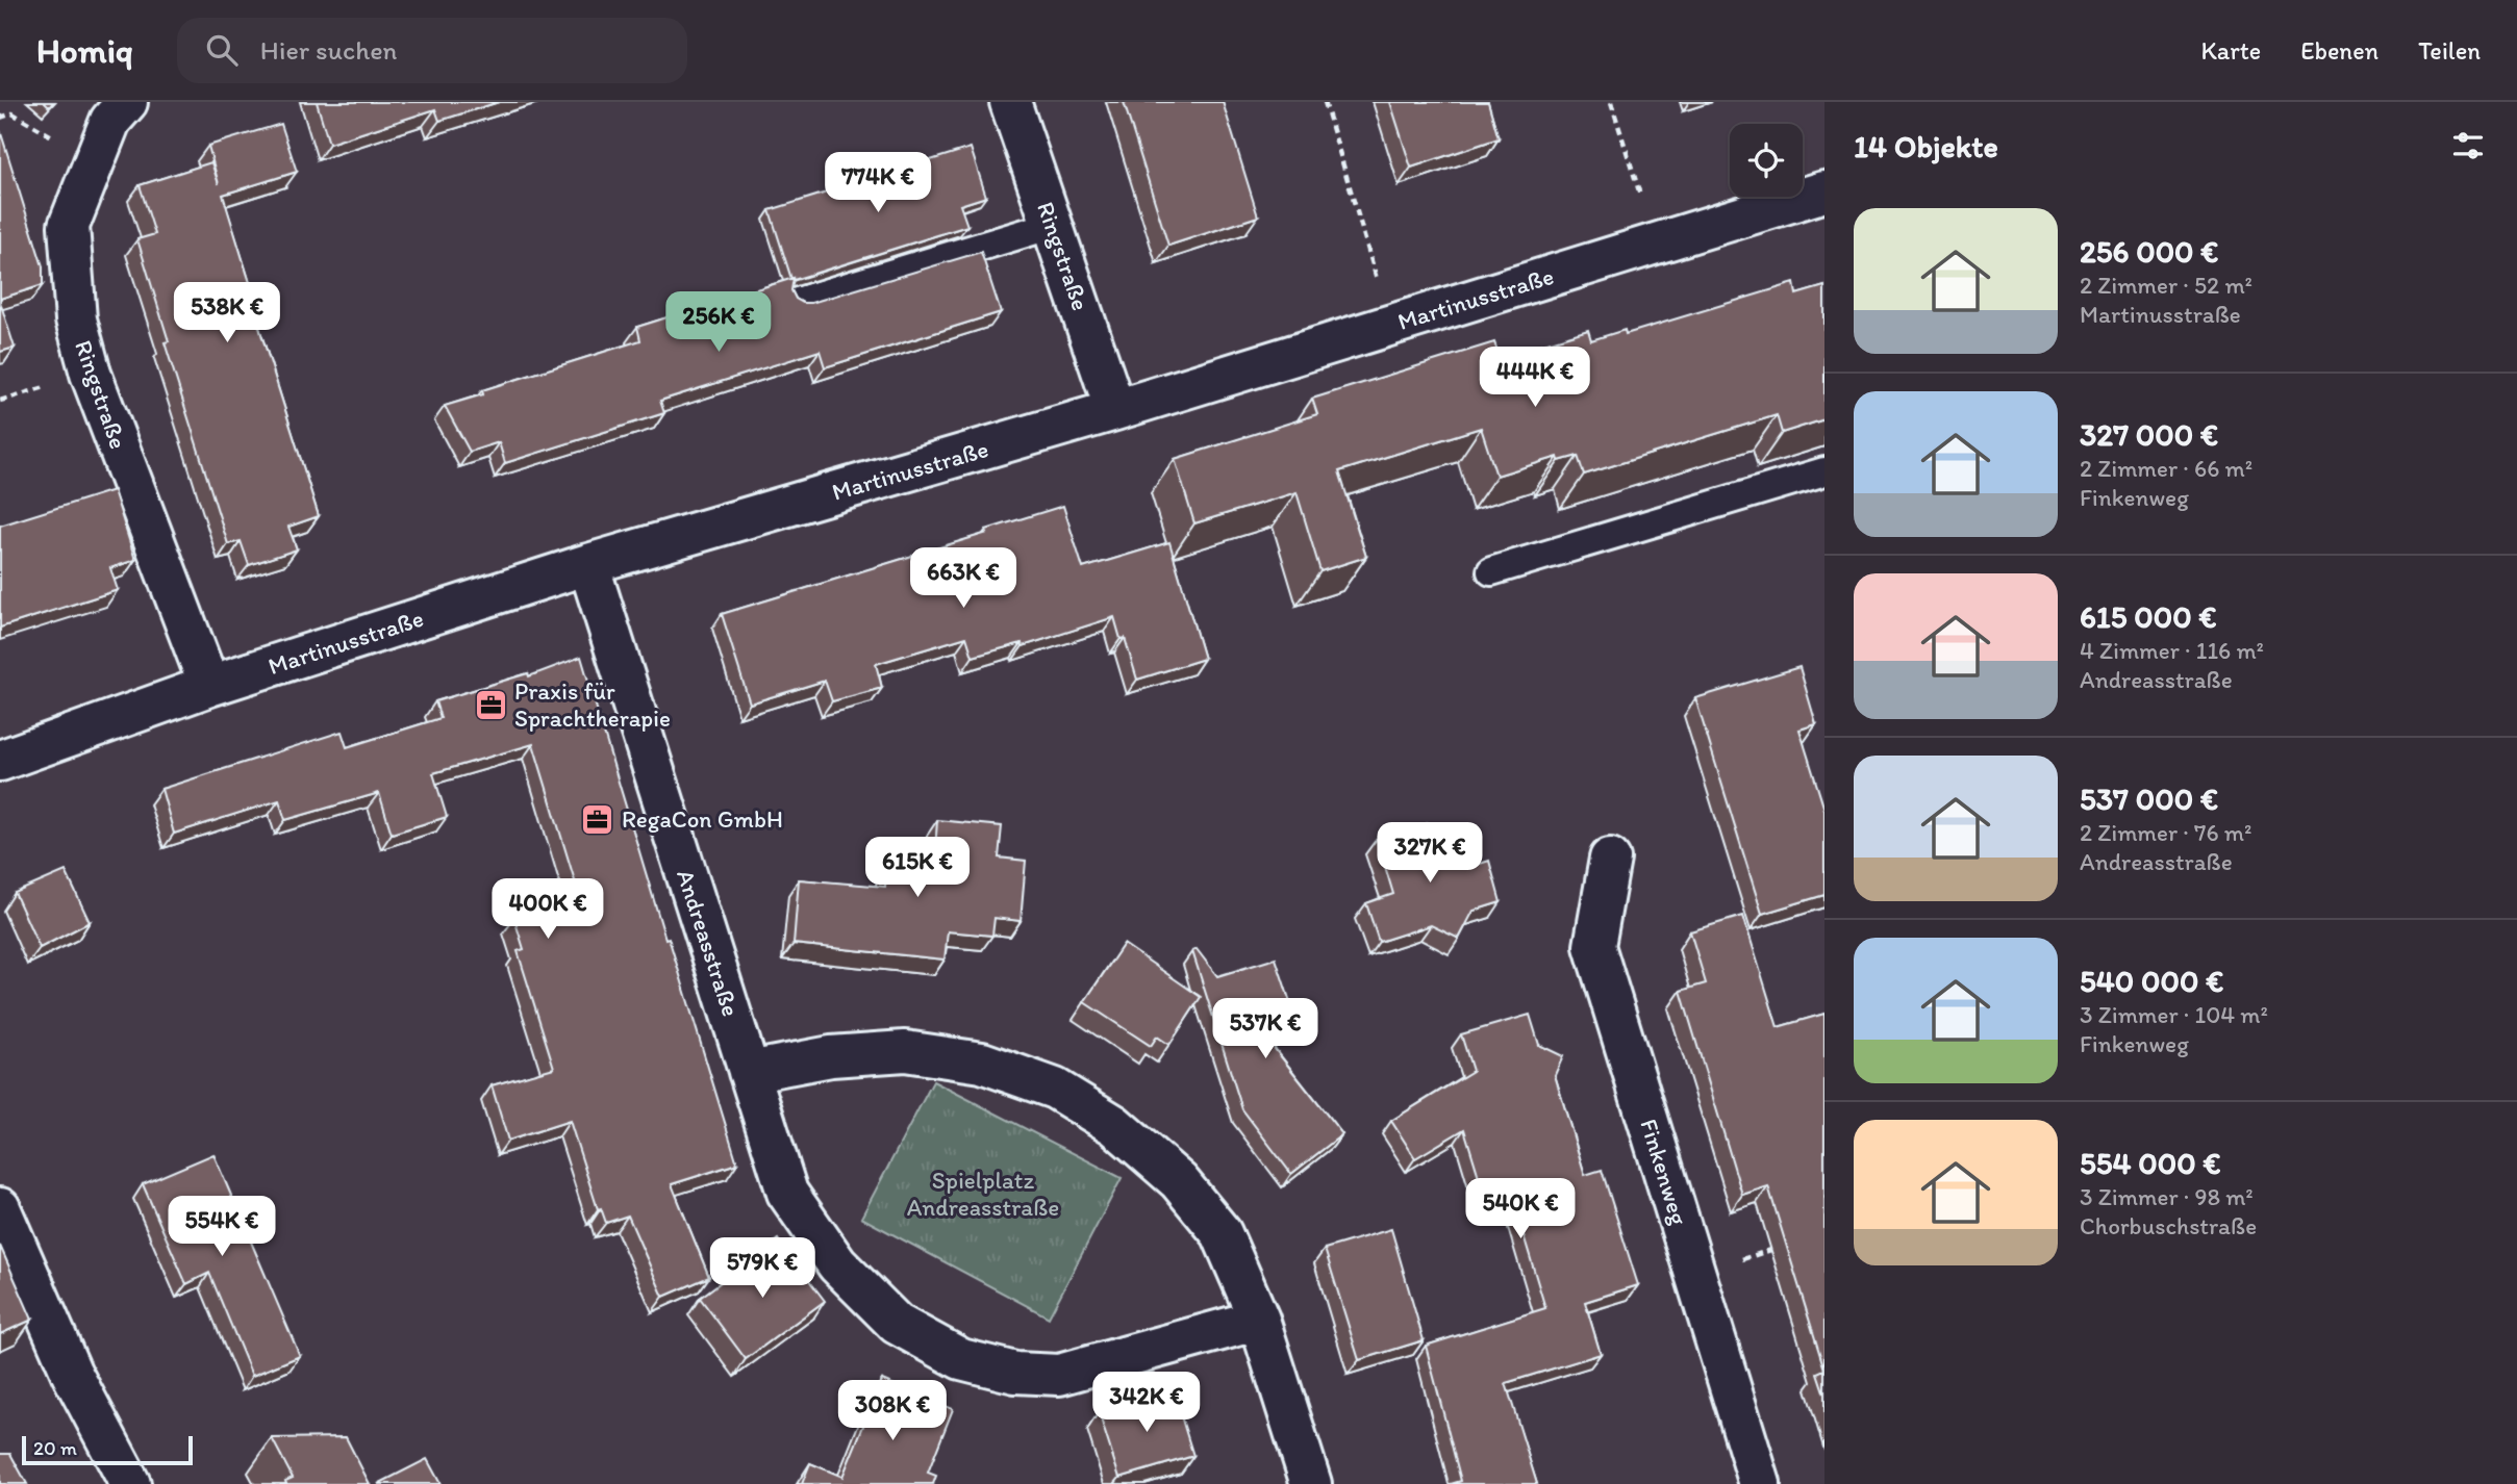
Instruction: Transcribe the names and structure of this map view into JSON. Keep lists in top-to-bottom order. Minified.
{"streets":{"street":["Ringstraße","Martinusstraße","Andreasstraße","Finkenweg"]},"crossings":[["Ringstraße","Martinusstraße"],["Martinusstraße","Andreasstraße"]],"parks":["Spielplatz Andreasstraße"],"places":{"office":["Praxis für Sprachtherapie","RegaCon GmbH"]},"scale_bar":"20 m","page":{"header":"Homiq","search":"Hier suchen","nav":["Karte","Ebenen","Teilen"],"heading":"14 Objekte","price":["774K €","538K €","256K €","444K €","663K €","327K €","615K €","400K €","537K €","540K €","554K €","579K €","342K €","308K €"],"list":[{"name":"256 000 €","note":"2 Zimmer · 52 m² · Martinusstraße"},{"name":"327 000 €","note":"2 Zimmer · 66 m² · Finkenweg"},{"name":"615 000 €","note":"4 Zimmer · 116 m² · Andreasstraße"},{"name":"537 000 €","note":"2 Zimmer · 76 m² · Andreasstraße"},{"name":"540 000 €","note":"3 Zimmer · 104 m² · Finkenweg"},{"name":"554 000 €","note":"3 Zimmer · 98 m² · Chorbuschstraße"}],"scale":"20 m"}}
